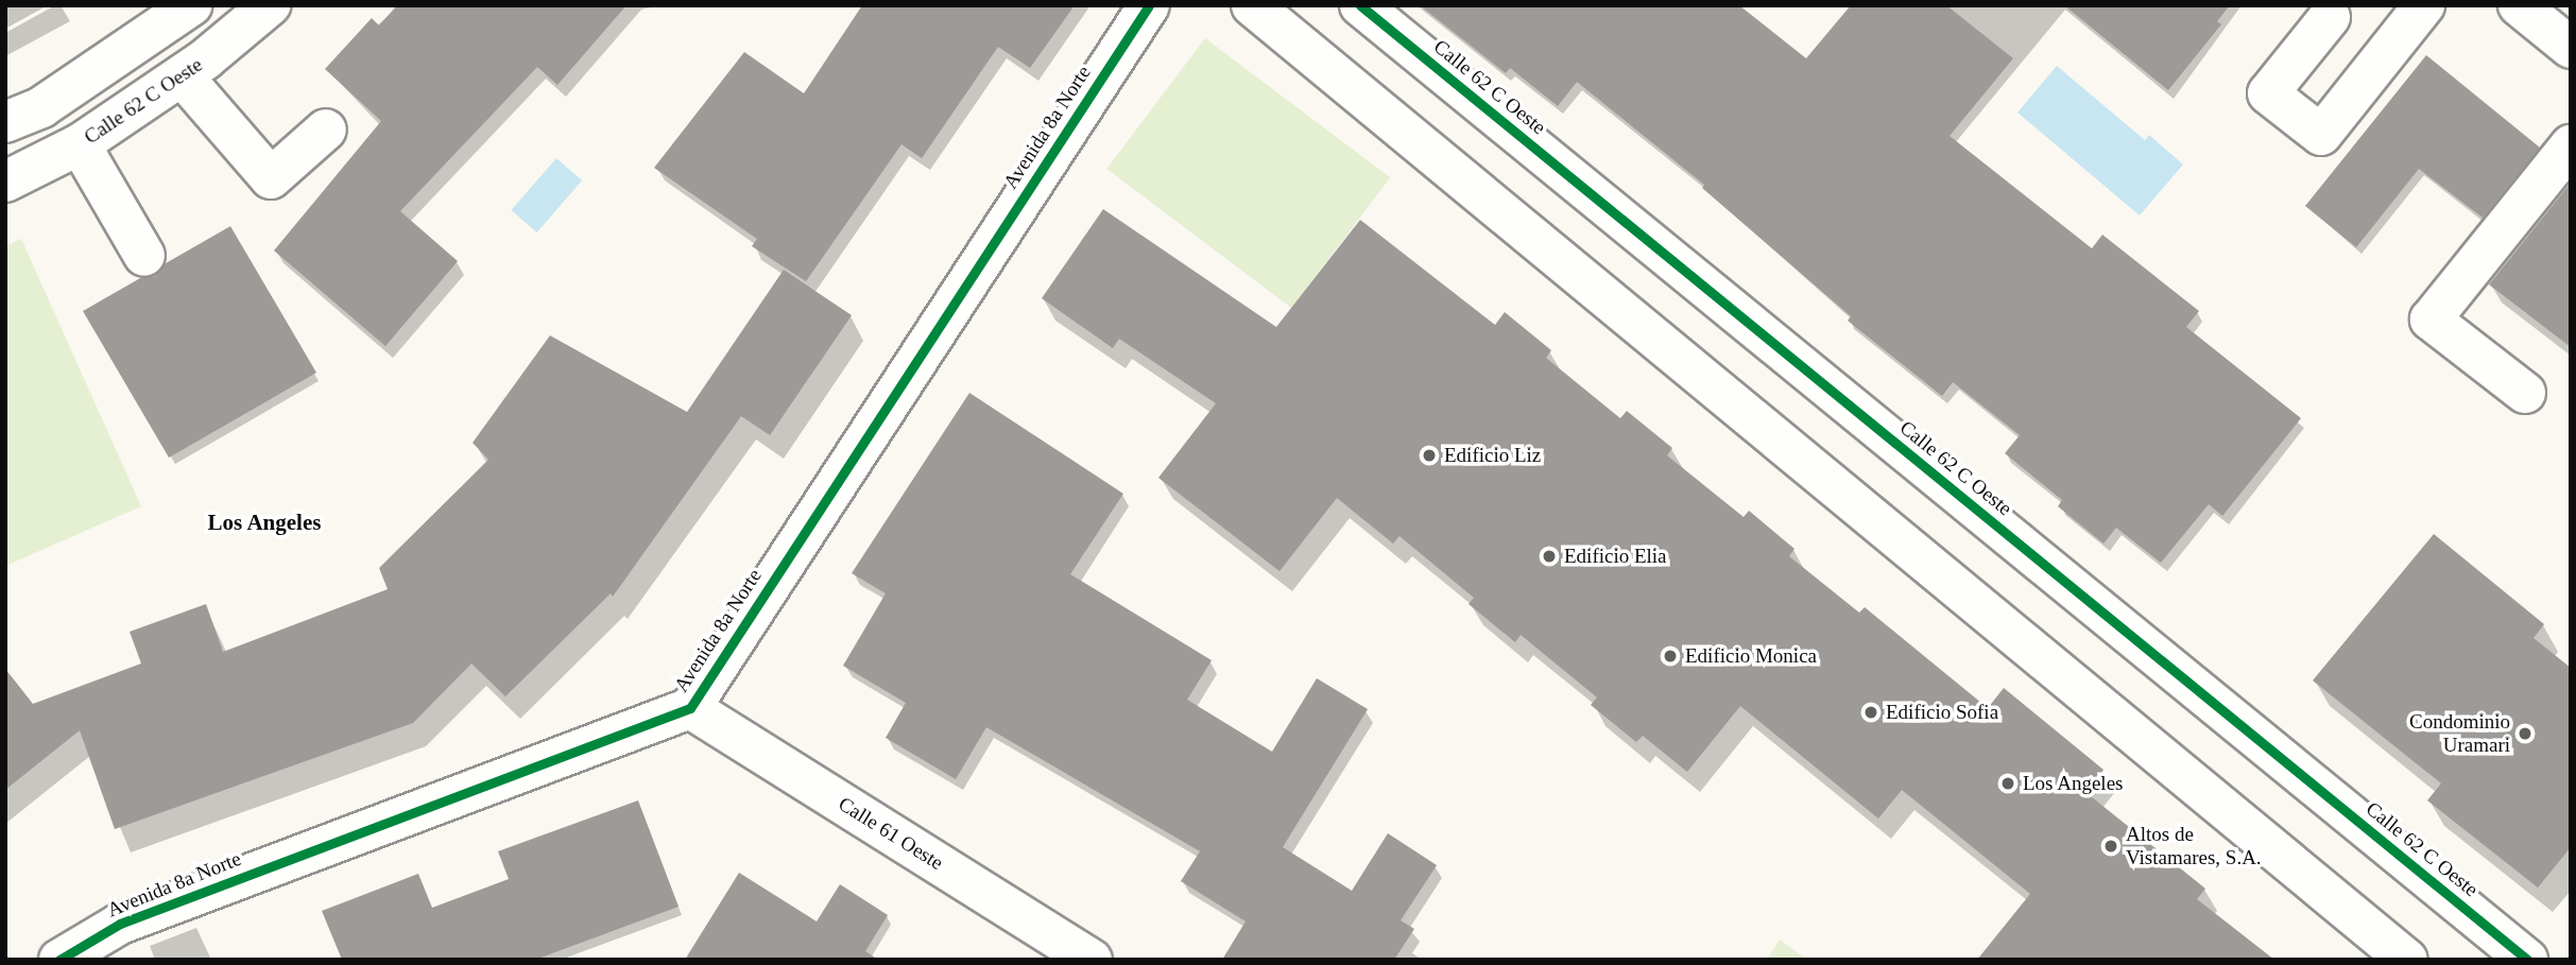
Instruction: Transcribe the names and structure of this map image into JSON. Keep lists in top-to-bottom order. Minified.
{"streets":{"street":["Calle 62 C Oeste","Avenida 8a Norte","Calle 61 Oeste"]},"crossings":[["Avenida 8a Norte","Calle 61 Oeste"]],"districts":["Los Angeles"],"places":["Edificio Liz","Edificio Elia","Edificio Monica","Edificio Sofia","Condominio Uramari","Los Angeles","Altos de Vistamares, S.A."]}
